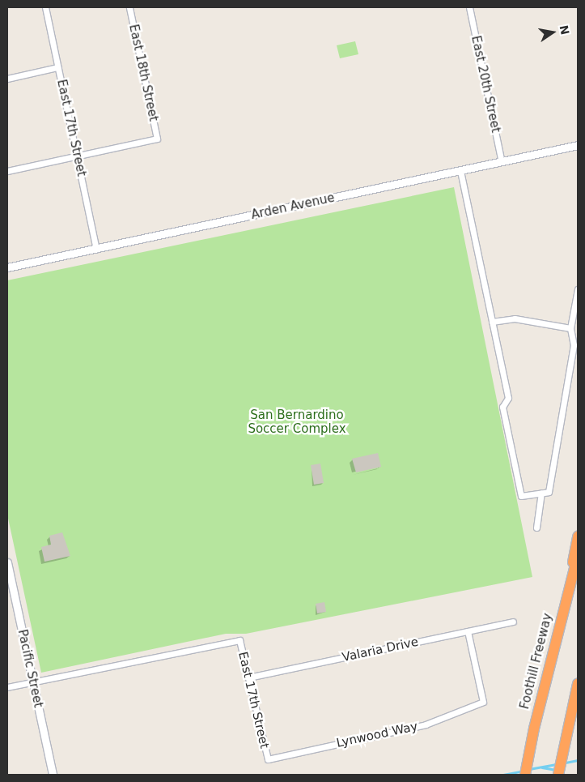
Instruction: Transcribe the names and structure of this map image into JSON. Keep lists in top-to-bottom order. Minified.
{"streets":{"highway":["Foothill Freeway"],"street":["East 18th Street","East 20th Street","East 17th Street","Arden Avenue","Valaria Drive","Pacific Street","Lynwood Way"]},"crossings":[["East 18th Street","East 17th Street"],["East 20th Street","Arden Avenue"],["East 17th Street","Arden Avenue"],["East 17th Street","Valaria Drive"],["East 17th Street","Pacific Street"],["East 17th Street","Lynwood Way"],["Valaria Drive","Lynwood Way"]],"parks":["San Bernardino Soccer Complex"],"north":"right"}
